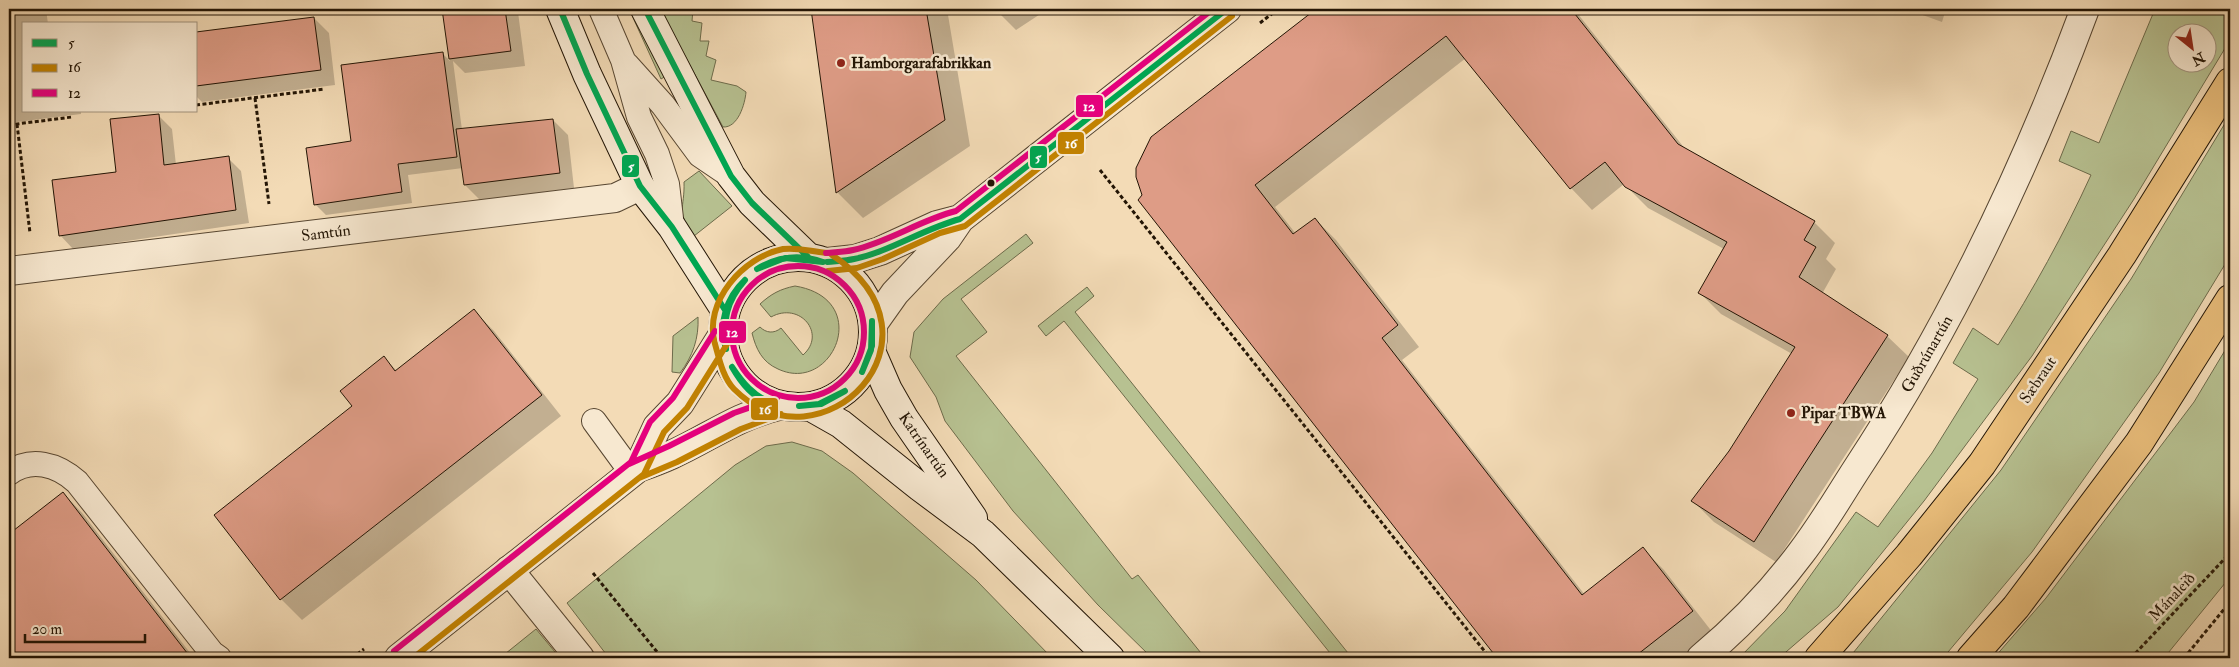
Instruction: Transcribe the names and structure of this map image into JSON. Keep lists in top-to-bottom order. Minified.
{"streets":{"main road":["Sæbraut"],"street":["Samtún","Guðrúnartún","Katrínartún"],"path":["Mánaleið"]},"places":["Hamborgarafabrikkan","Pipar TBWA"],"lines":["transit line 5","transit line 12","transit line 16"],"legend":["5","16","12"],"scale_bar":"20 m","north":"bottom right"}
